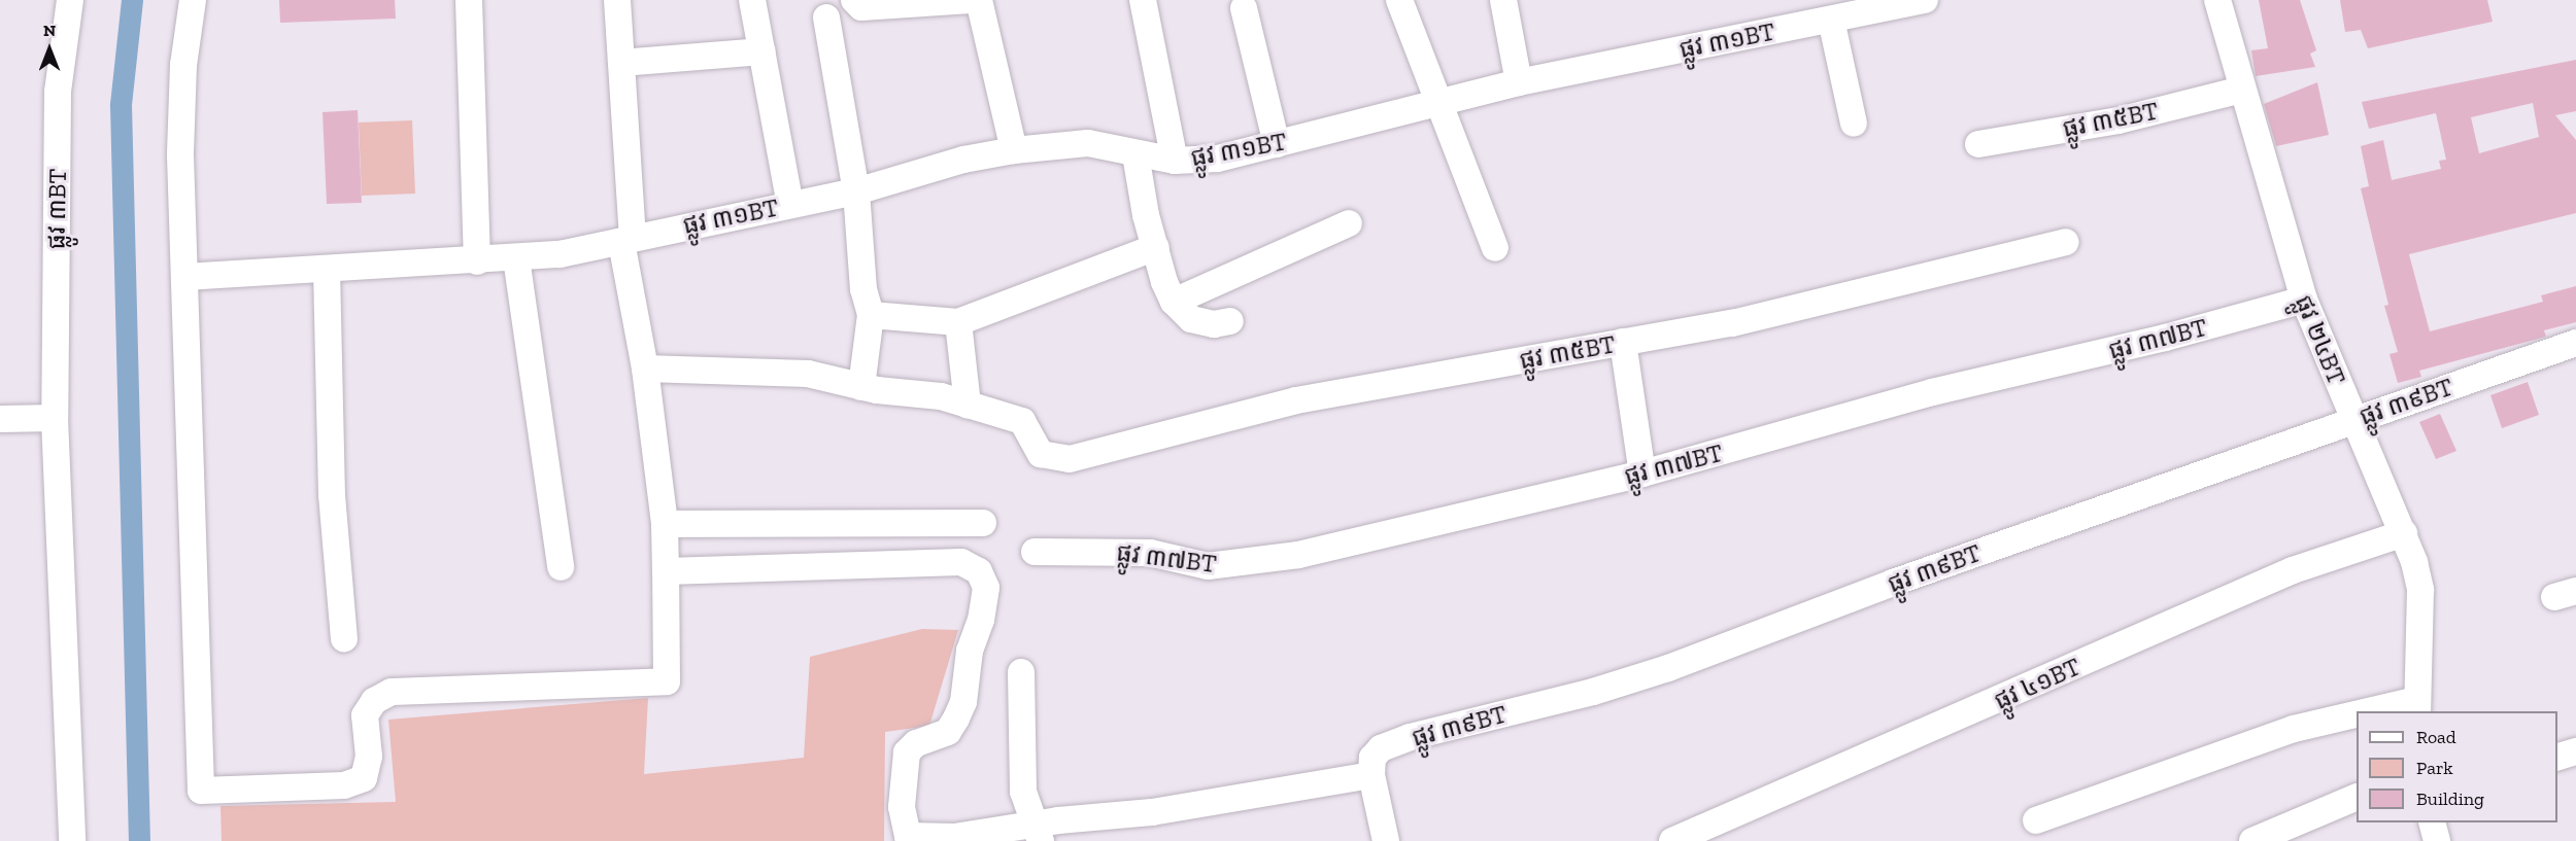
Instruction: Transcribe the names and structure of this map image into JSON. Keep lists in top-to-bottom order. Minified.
{"streets":{"street":["ផ្លូវ ៣១BT","ផ្លូវ ៣៥BT","ផ្លូវ ៣BT","ផ្លូវ ៣៧BT","ផ្លូវ ២៤BT","ផ្លូវ ៣៩BT","ផ្លូវ ៤១BT"]},"crossings":[["ផ្លូវ ៣៥BT","ផ្លូវ ២៤BT"],["ផ្លូវ ៣៧BT","ផ្លូវ ២៤BT"],["ផ្លូវ ២៤BT","ផ្លូវ ៣៩BT"],["ផ្លូវ ២៤BT","ផ្លូវ ៤១BT"]],"legend":["Road","Park","Building"],"north":"top"}
